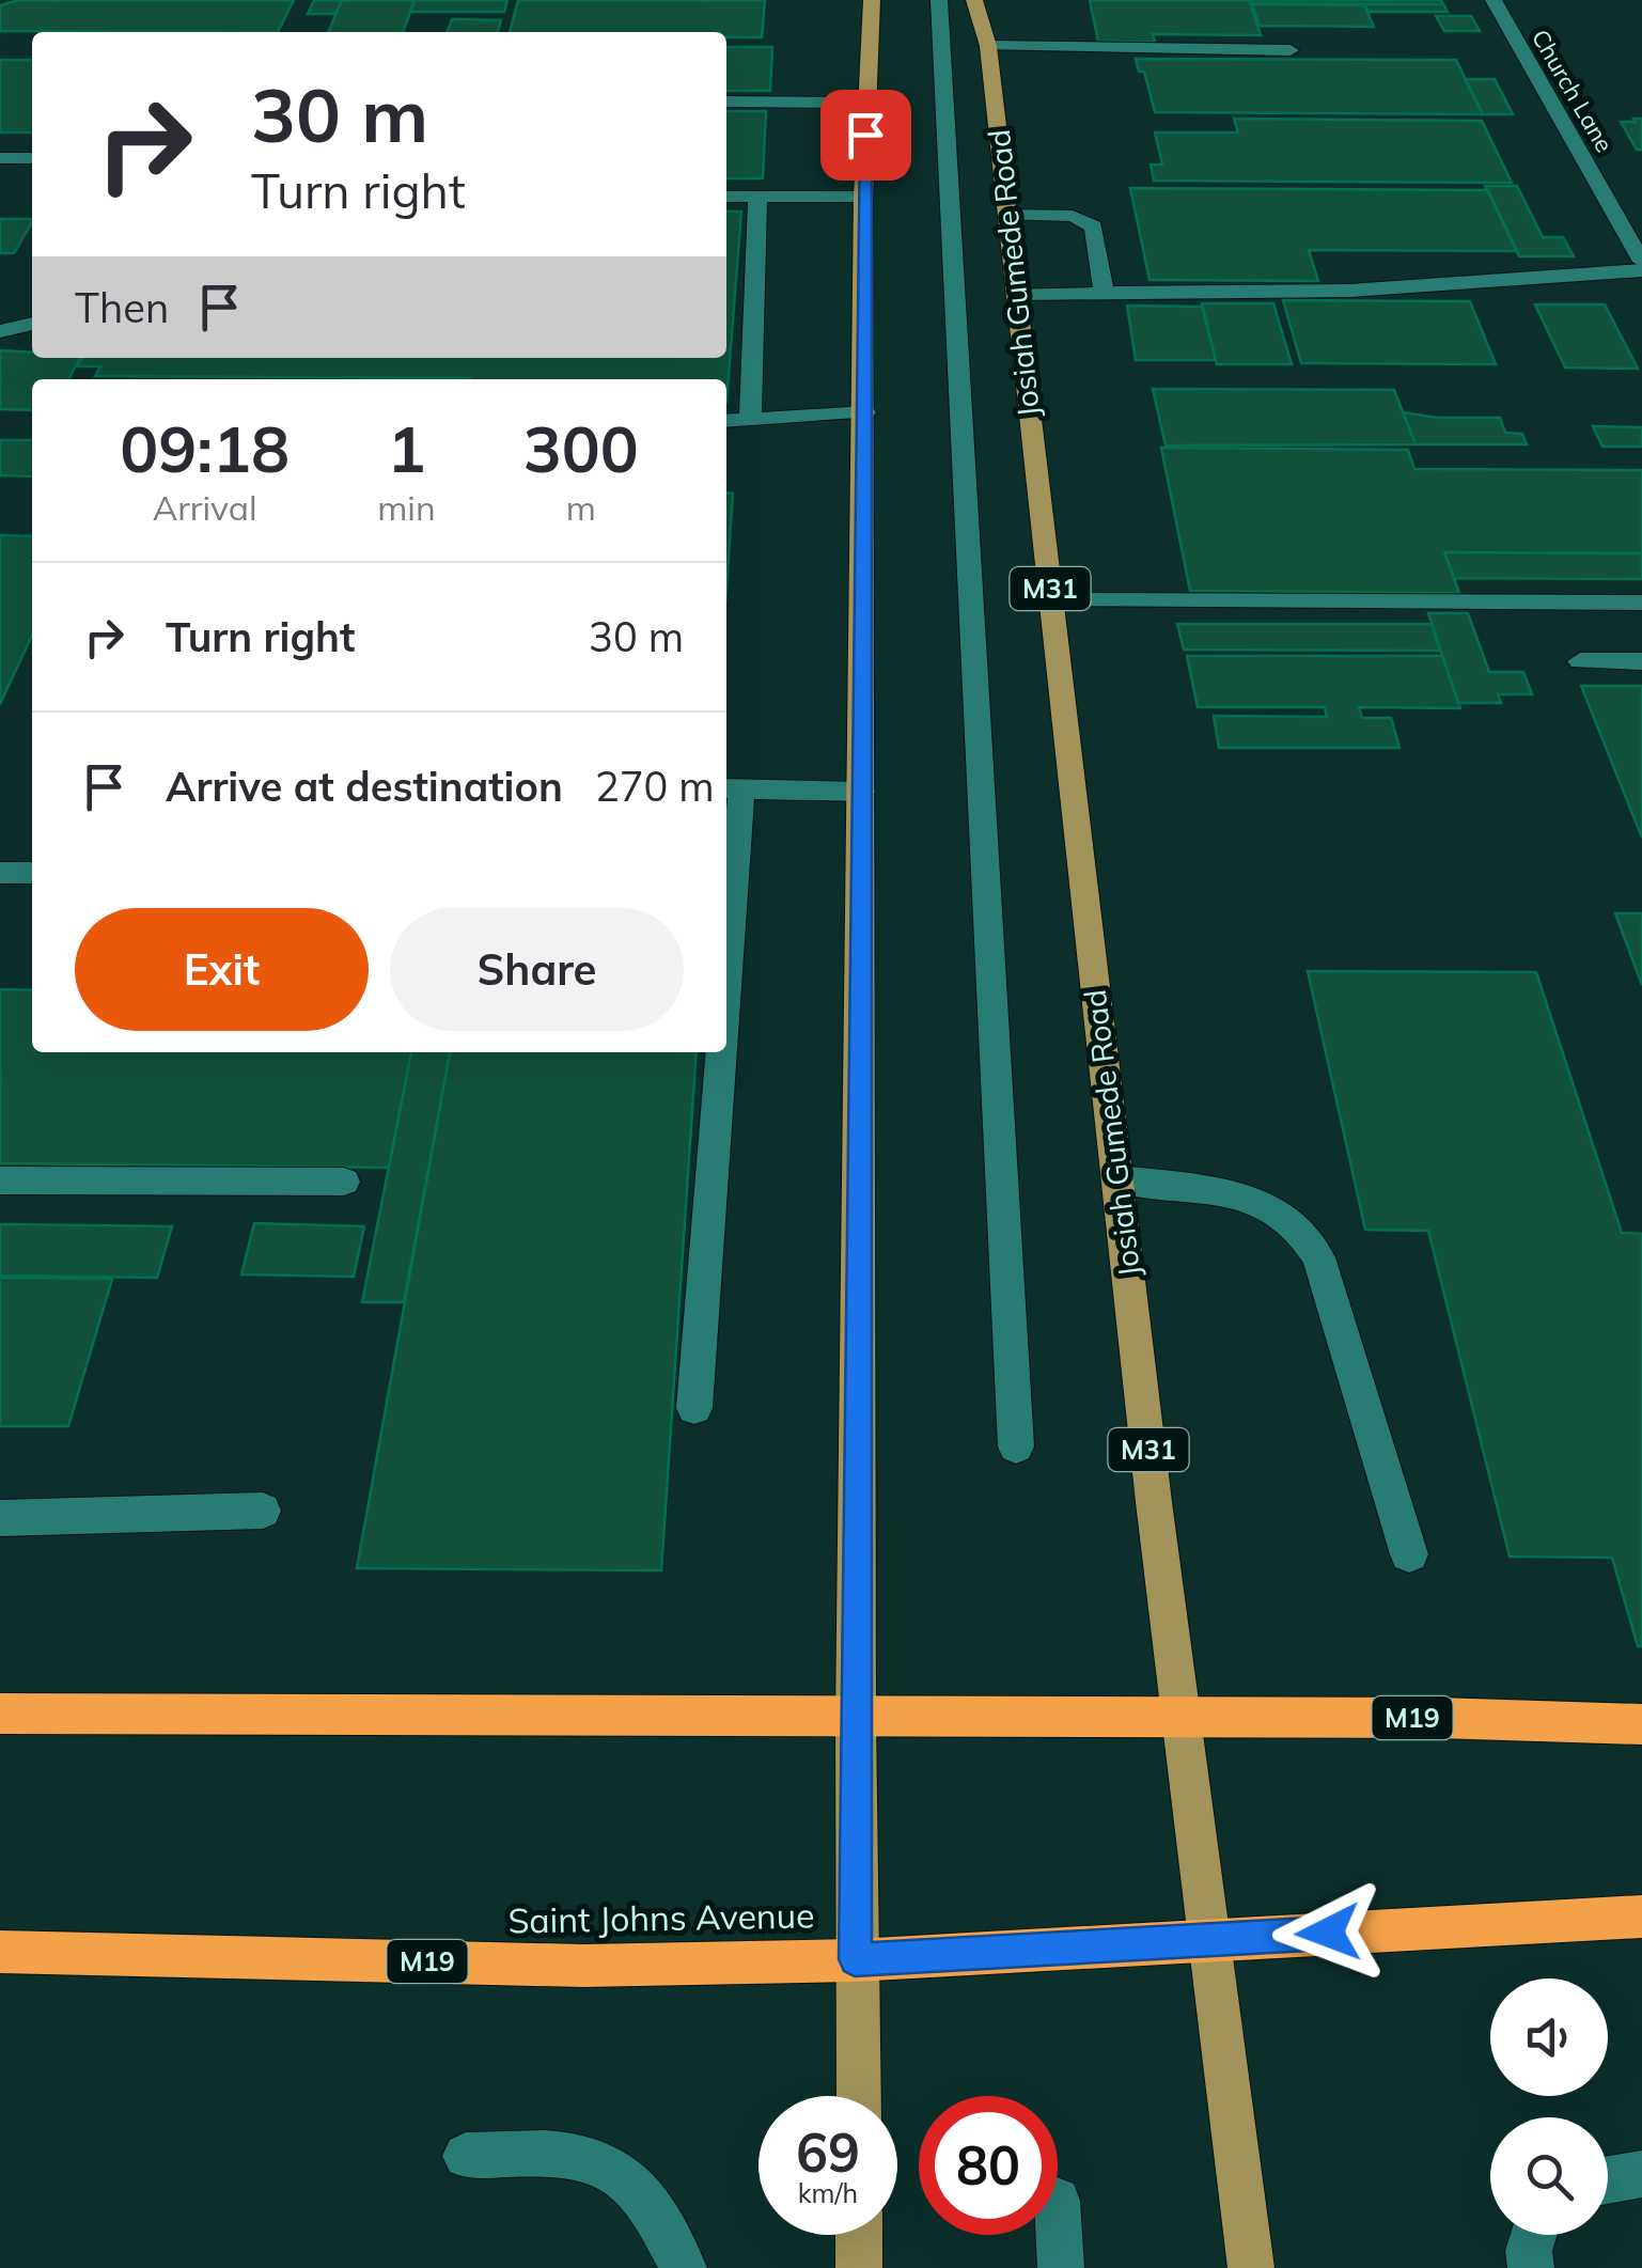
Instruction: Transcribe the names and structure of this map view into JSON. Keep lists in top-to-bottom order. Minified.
{"streets":{"highway":["M19","Saint Johns Avenue"],"main road":["Josiah Gumede Road","M31"],"street":["Church Lane"]},"crossings":[["Josiah Gumede Road","M19"],["Josiah Gumede Road","Saint Johns Avenue"]],"page":{"turn":["30 m","Turn right"],"then":"Then","eta":["09:18","Arrival","1","min","300","m"],"list":[{"name":"Turn right","value":"30 m"},{"name":"Arrive at destination","value":"270 m"}],"buttons":["Exit","Share"],"speed":"69 km/h","limit":"80"}}
